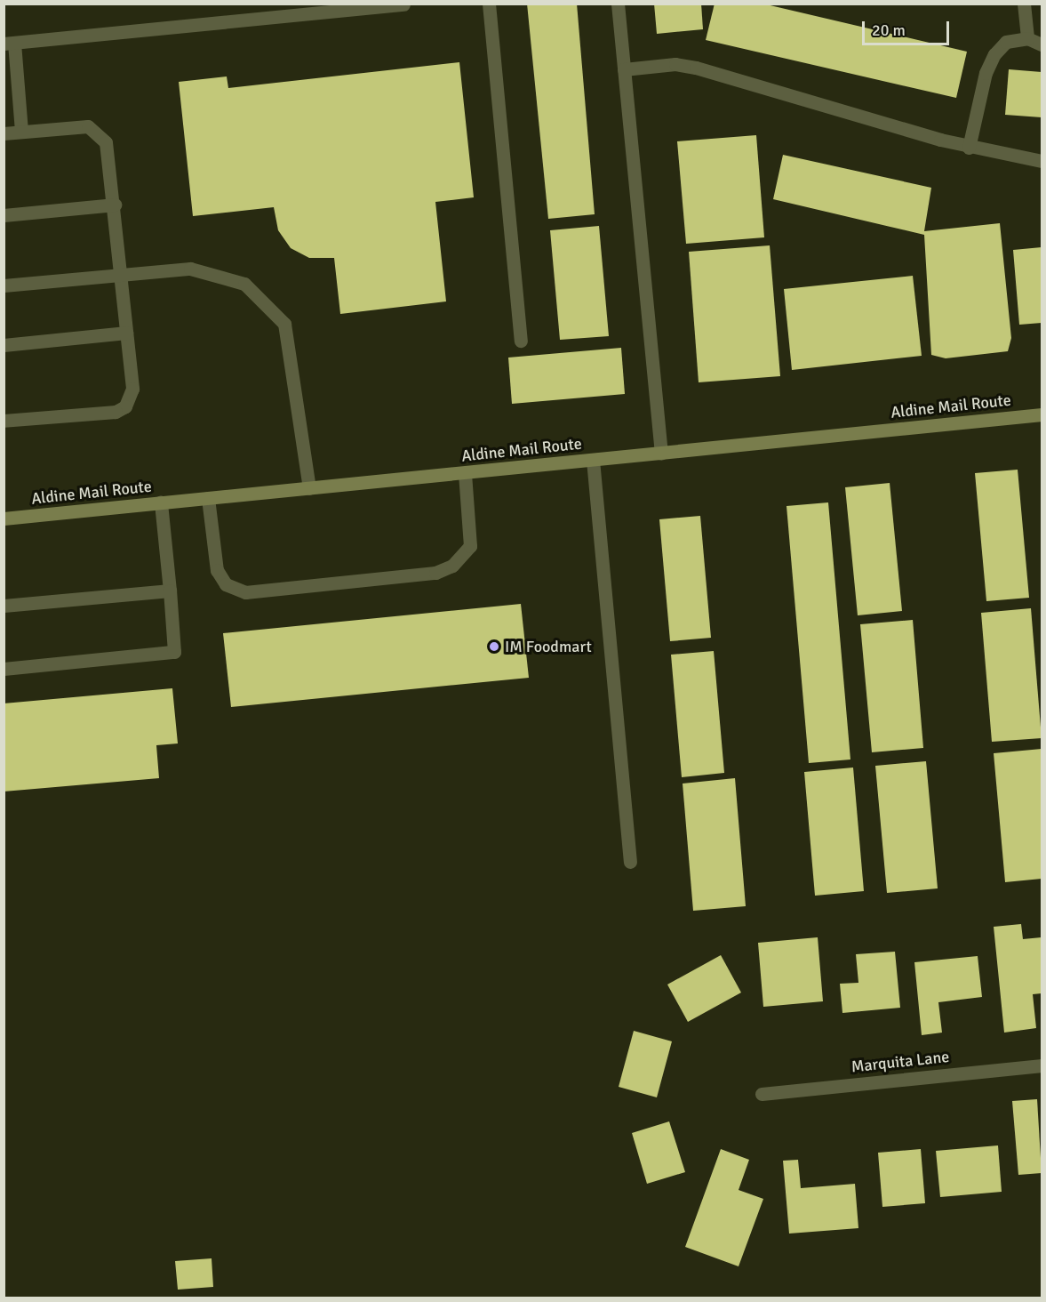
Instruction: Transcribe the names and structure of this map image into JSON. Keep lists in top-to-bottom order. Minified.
{"streets":{"main road":["Aldine Mail Route"],"street":["Marquita Lane"]},"places":["IM Foodmart"],"scale_bar":"20 m"}
